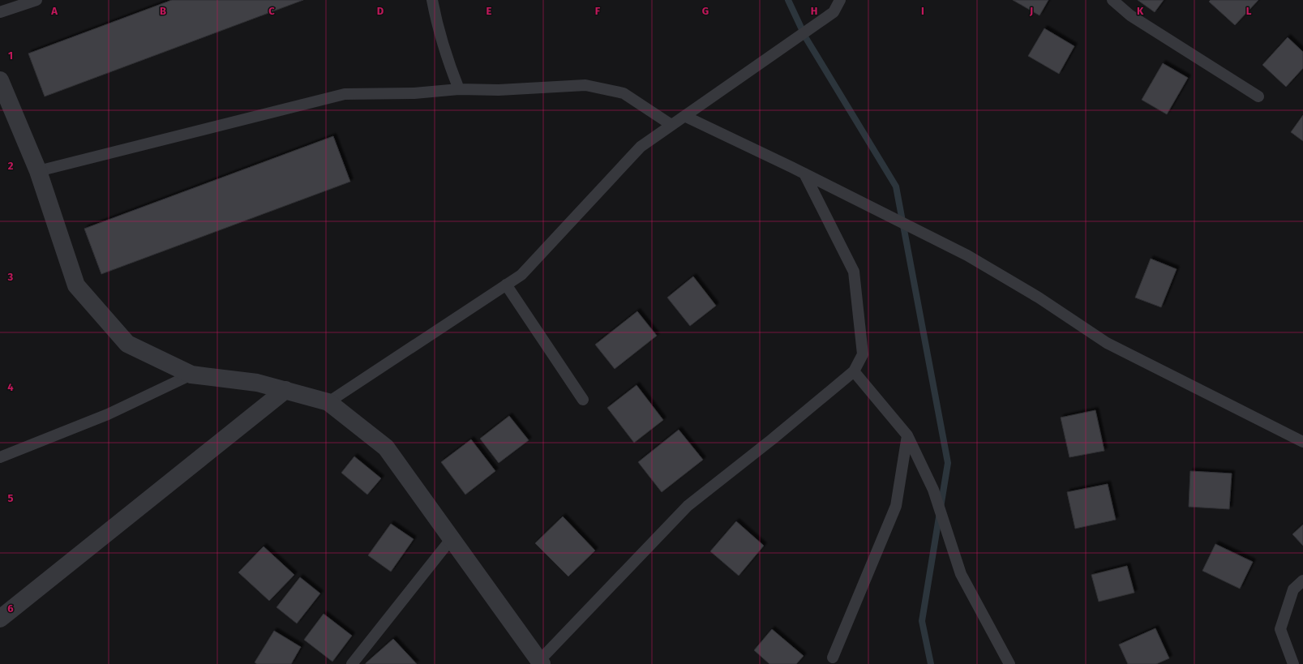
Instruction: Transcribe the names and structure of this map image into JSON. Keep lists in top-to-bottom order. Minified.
{"grid":{"columns":["A","B","C","D","E","F","G","H","I","J","K","L"],"rows":["1","2","3","4","5","6"]}}
